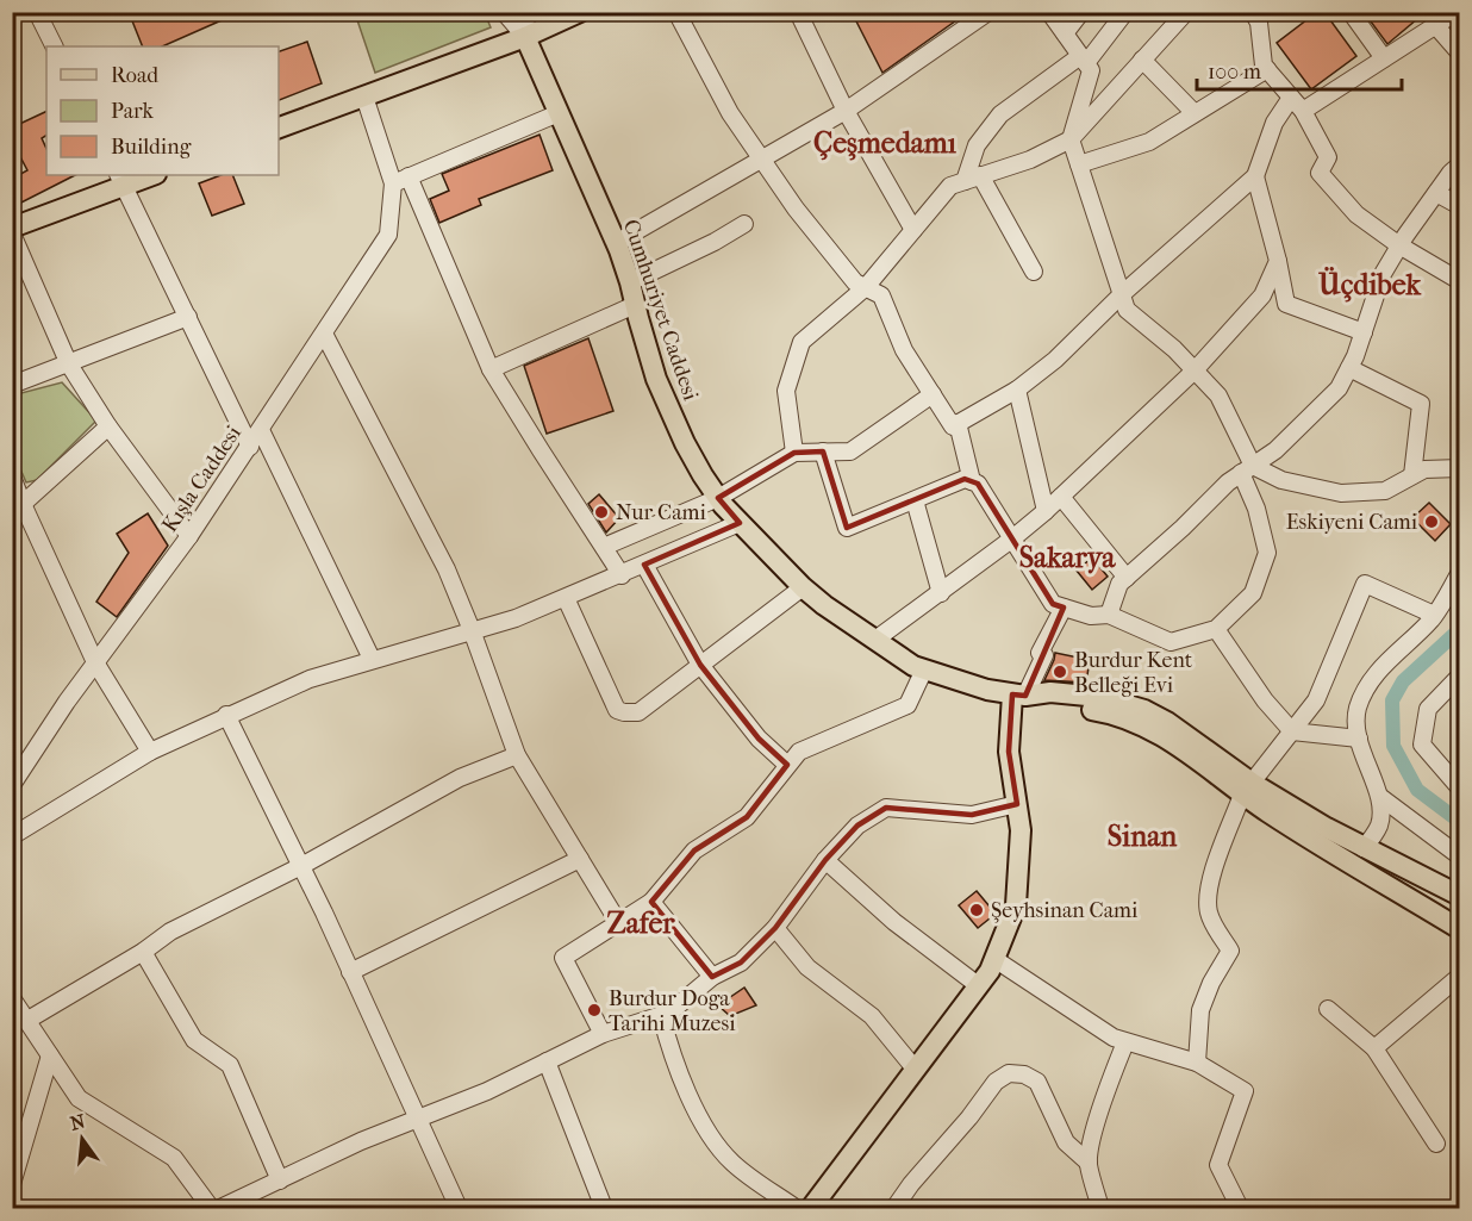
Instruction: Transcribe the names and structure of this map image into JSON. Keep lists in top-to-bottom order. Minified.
{"streets":{"main road":["Cumhuriyet Caddesi"],"street":["Kışla Caddesi"]},"districts":["Çeşmedamı","Üçdibek","Sakarya","Sinan","Zafer"],"places":["Nur Cami","Eskiyeni Cami","Burdur Kent Belleği Evi","Şeyhsinan Cami","Burdur Doga Tarihi Muzesi"],"legend":["Road","Park","Building"],"scale_bar":"100 m","north":"top"}
